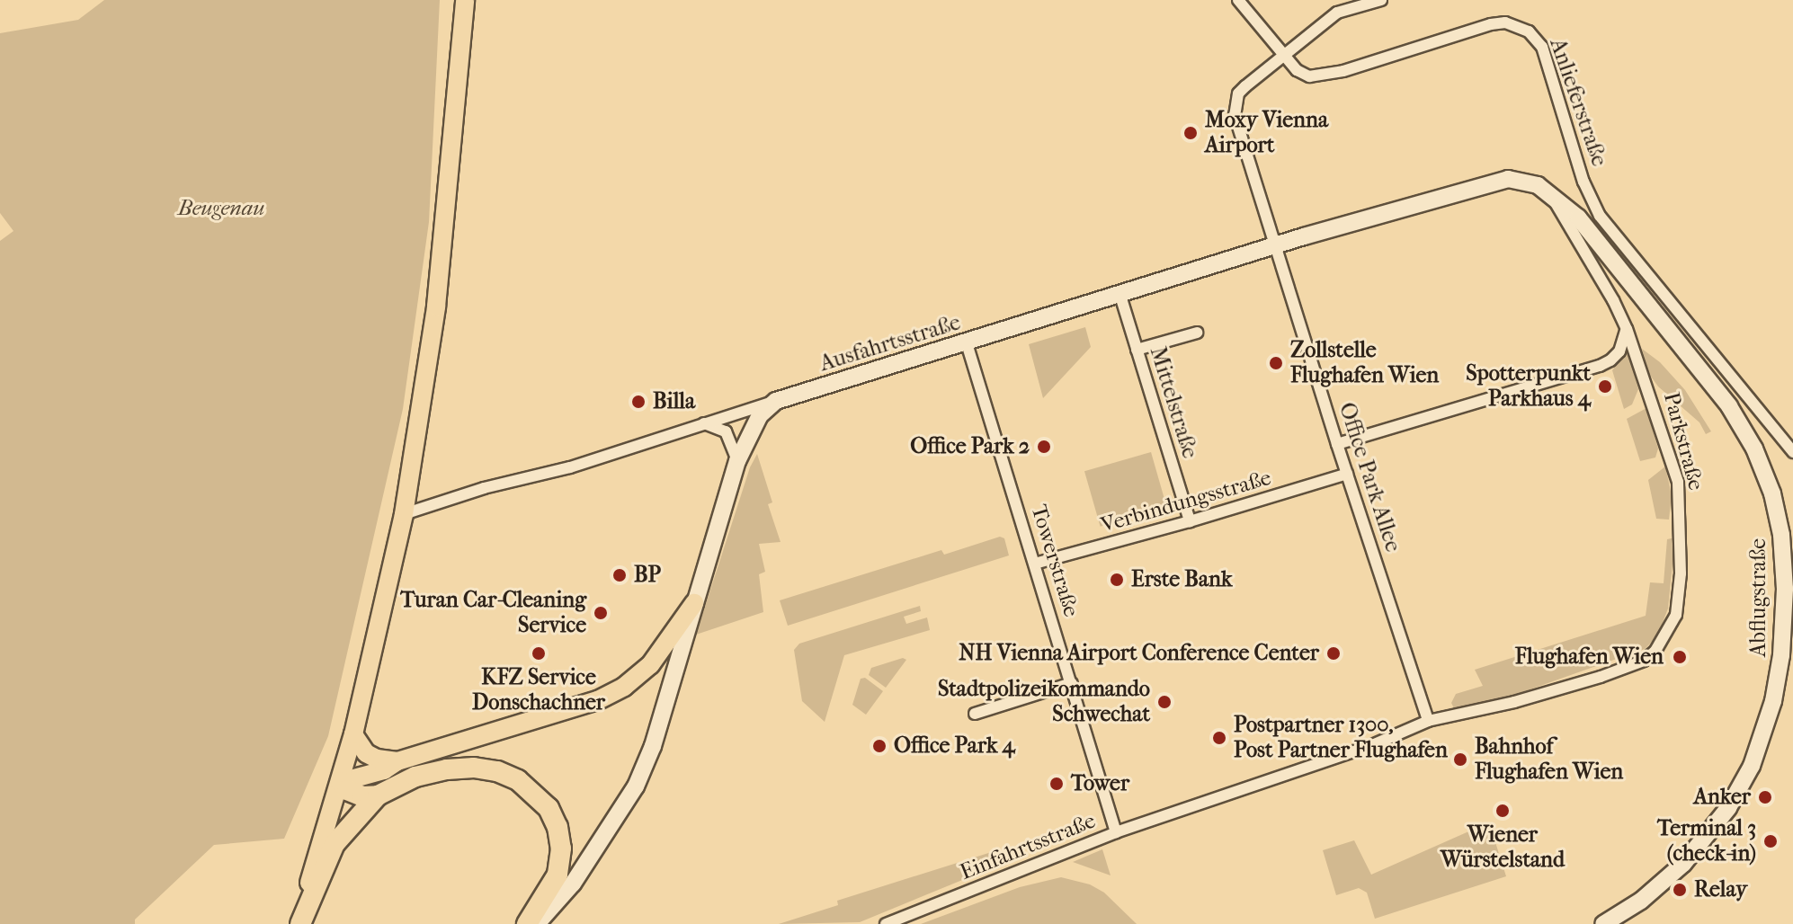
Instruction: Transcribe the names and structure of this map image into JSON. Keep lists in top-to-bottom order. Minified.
{"streets":{"street":["Anlieferstraße","Ausfahrtsstraße","Mittelstraße","Parkstraße","Office Park Allee","Verbindungsstraße","Towerstraße","Abflugstraße","Einfahrtsstraße"]},"crossings":[["Anlieferstraße","Office Park Allee"],["Ausfahrtsstraße","Mittelstraße"],["Ausfahrtsstraße","Parkstraße"],["Ausfahrtsstraße","Office Park Allee"],["Ausfahrtsstraße","Towerstraße"],["Ausfahrtsstraße","Abflugstraße"],["Mittelstraße","Verbindungsstraße"],["Parkstraße","Abflugstraße"],["Parkstraße","Einfahrtsstraße"],["Office Park Allee","Verbindungsstraße"],["Office Park Allee","Einfahrtsstraße"],["Verbindungsstraße","Towerstraße"],["Towerstraße","Einfahrtsstraße"]],"parks":["Beugenau"],"places":["Moxy Vienna Airport","Zollstelle Flughafen Wien","Spotterpunkt Parkhaus 4","Billa","Office Park 2","BP","Erste Bank","Turan Car-Cleaning Service","KFZ Service Donschachner","NH Vienna Airport Conference Center","Flughafen Wien","Stadtpolizeikommando Schwechat","Postpartner 1300, Post Partner Flughafen","Office Park 4","Bahnhof Flughafen Wien","Tower","Anker","Wiener Würstelstand","Terminal 3 (check-in)","Relay"]}
